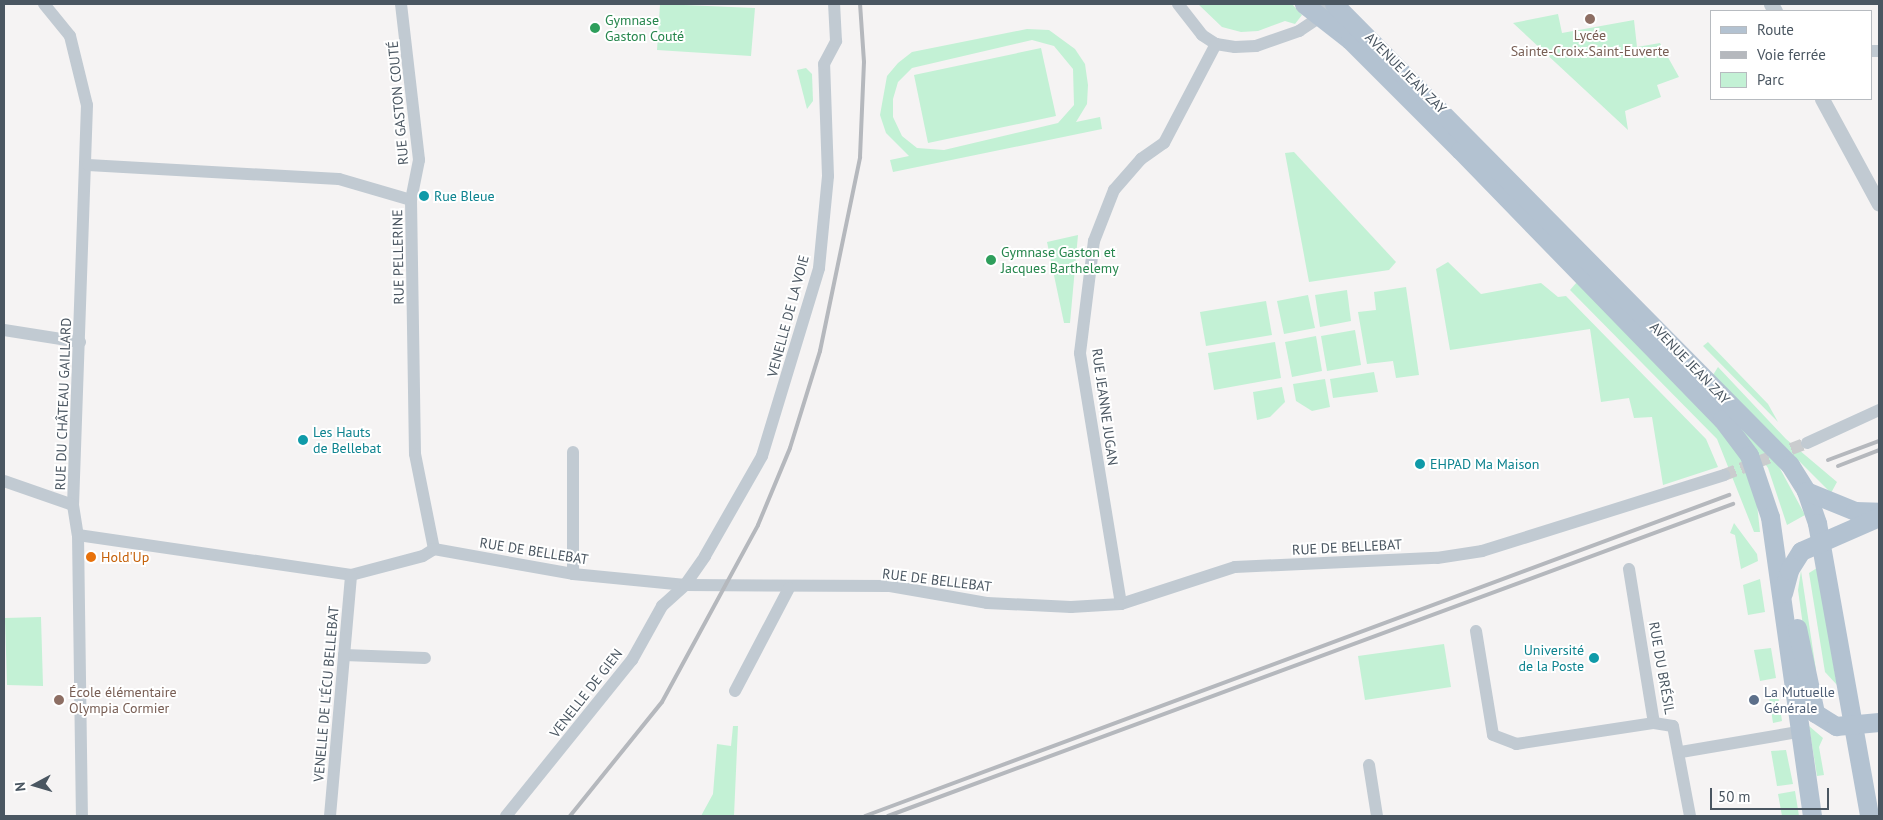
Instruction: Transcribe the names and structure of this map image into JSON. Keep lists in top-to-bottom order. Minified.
{"streets":{"main road":["AVENUE JEAN ZAY"],"street":["RUE GASTON COUTÉ","RUE PELLERINE","VENELLE DE LA VOIE","RUE DU CHÂTEAU GAILLARD","RUE JEANNE JUGAN","RUE DE BELLEBAT","RUE DU BRÉSIL","VENELLE DE GIEN","VENELLE DE L'ÉCU BELLEBAT"]},"crossings":[["RUE GASTON COUTÉ","RUE PELLERINE"],["RUE PELLERINE","RUE DU CHÂTEAU GAILLARD"],["RUE PELLERINE","RUE DE BELLEBAT"],["VENELLE DE LA VOIE","RUE DE BELLEBAT"],["VENELLE DE LA VOIE","VENELLE DE GIEN"],["RUE JEANNE JUGAN","RUE DE BELLEBAT"],["RUE DE BELLEBAT","VENELLE DE GIEN"]],"places":["Lycée Sainte-Croix-Saint-Euverte","Gymnase Gaston Couté","Rue Bleue","Gymnase Gaston et Jacques Barthelemy","Les Hauts de Bellebat","EHPAD Ma Maison","Hold'Up","Université de la Poste","École élémentaire Olympia Cormier","La Mutuelle Générale"],"legend":["Route","Voie ferrée","Parc"],"scale_bar":"50 m","north":"left"}
